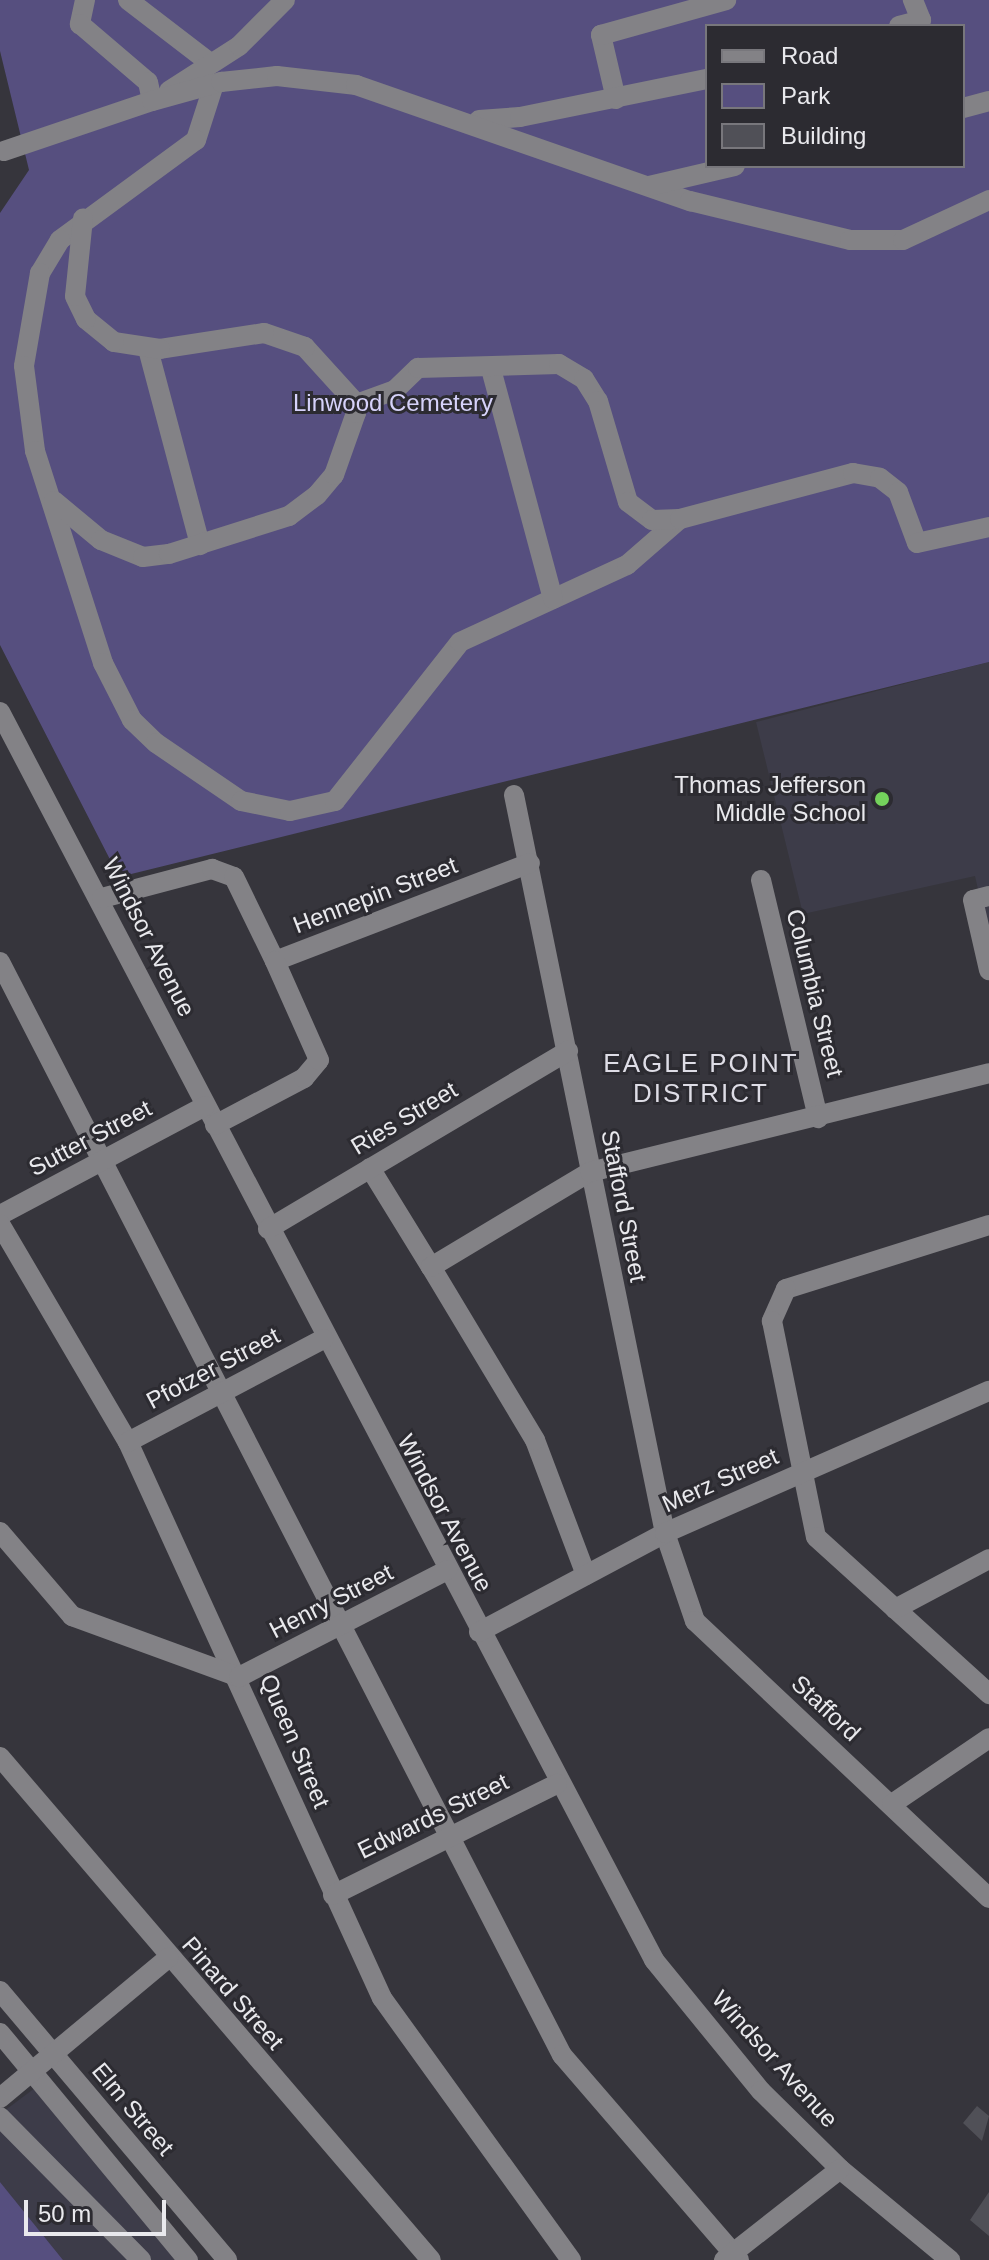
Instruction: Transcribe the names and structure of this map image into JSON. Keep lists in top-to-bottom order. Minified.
{"streets":{"street":["Hennepin Street","Windsor Avenue","Columbia Street","Ries Street","Sutter Street","Stafford Street","Pfotzer Street","Merz Street","Henry Street","Stafford","Queen Street","Edwards Street","Pinard Street","Elm Street"]},"crossings":[["Hennepin Street","Windsor Avenue"],["Hennepin Street","Stafford Street"],["Windsor Avenue","Ries Street"],["Windsor Avenue","Sutter Street"],["Windsor Avenue","Pfotzer Street"],["Windsor Avenue","Merz Street"],["Windsor Avenue","Henry Street"],["Windsor Avenue","Edwards Street"],["Ries Street","Stafford Street"],["Stafford Street","Merz Street"],["Stafford Street","Stafford"],["Pfotzer Street","Queen Street"],["Merz Street","Stafford"],["Henry Street","Queen Street"],["Queen Street","Edwards Street"]],"districts":["EAGLE POINT DISTRICT"],"parks":["Linwood Cemetery"],"places":["Thomas Jefferson Middle School"],"legend":["Road","Park","Building"],"scale_bar":"50 m"}
